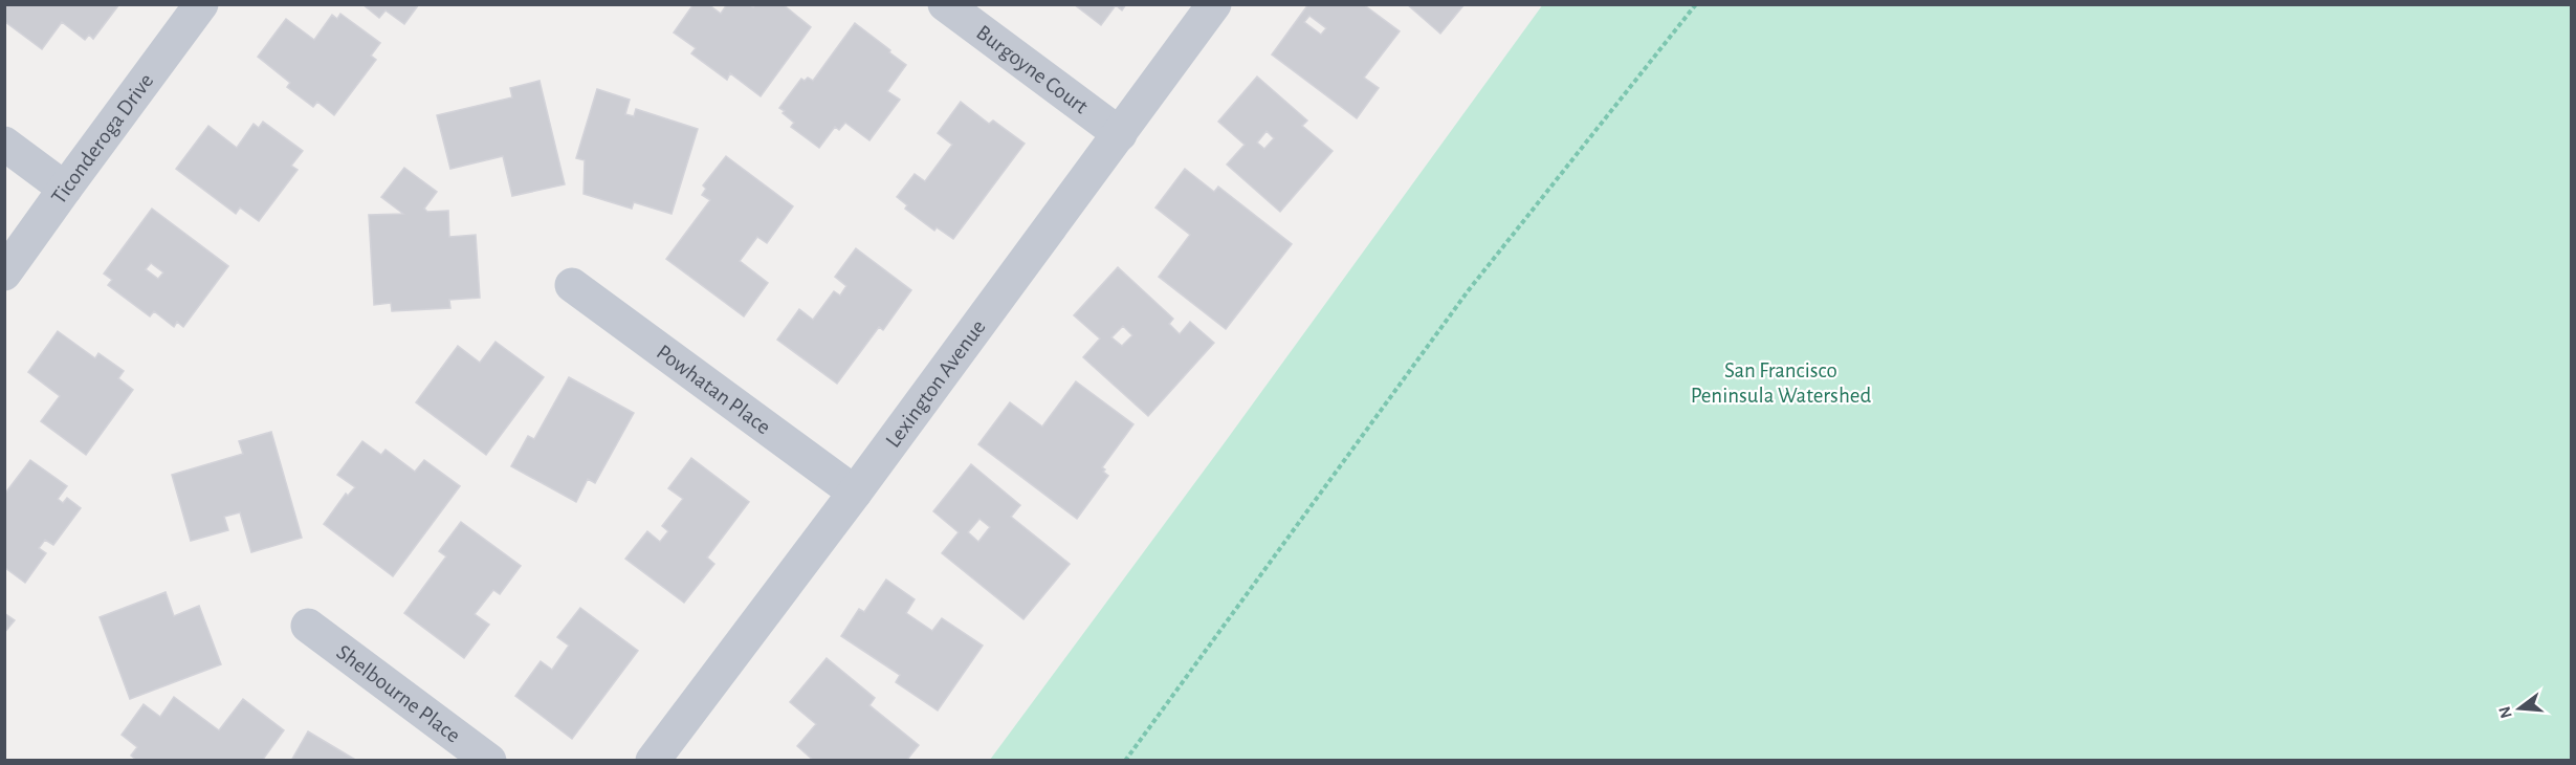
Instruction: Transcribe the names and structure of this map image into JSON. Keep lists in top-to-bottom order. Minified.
{"streets":{"street":["Burgoyne Court","Ticonderoga Drive","Lexington Avenue","Powhatan Place","Shelbourne Place"]},"crossings":[["Burgoyne Court","Lexington Avenue"],["Lexington Avenue","Powhatan Place"]],"parks":["San Francisco Peninsula Watershed"],"north":"left"}
